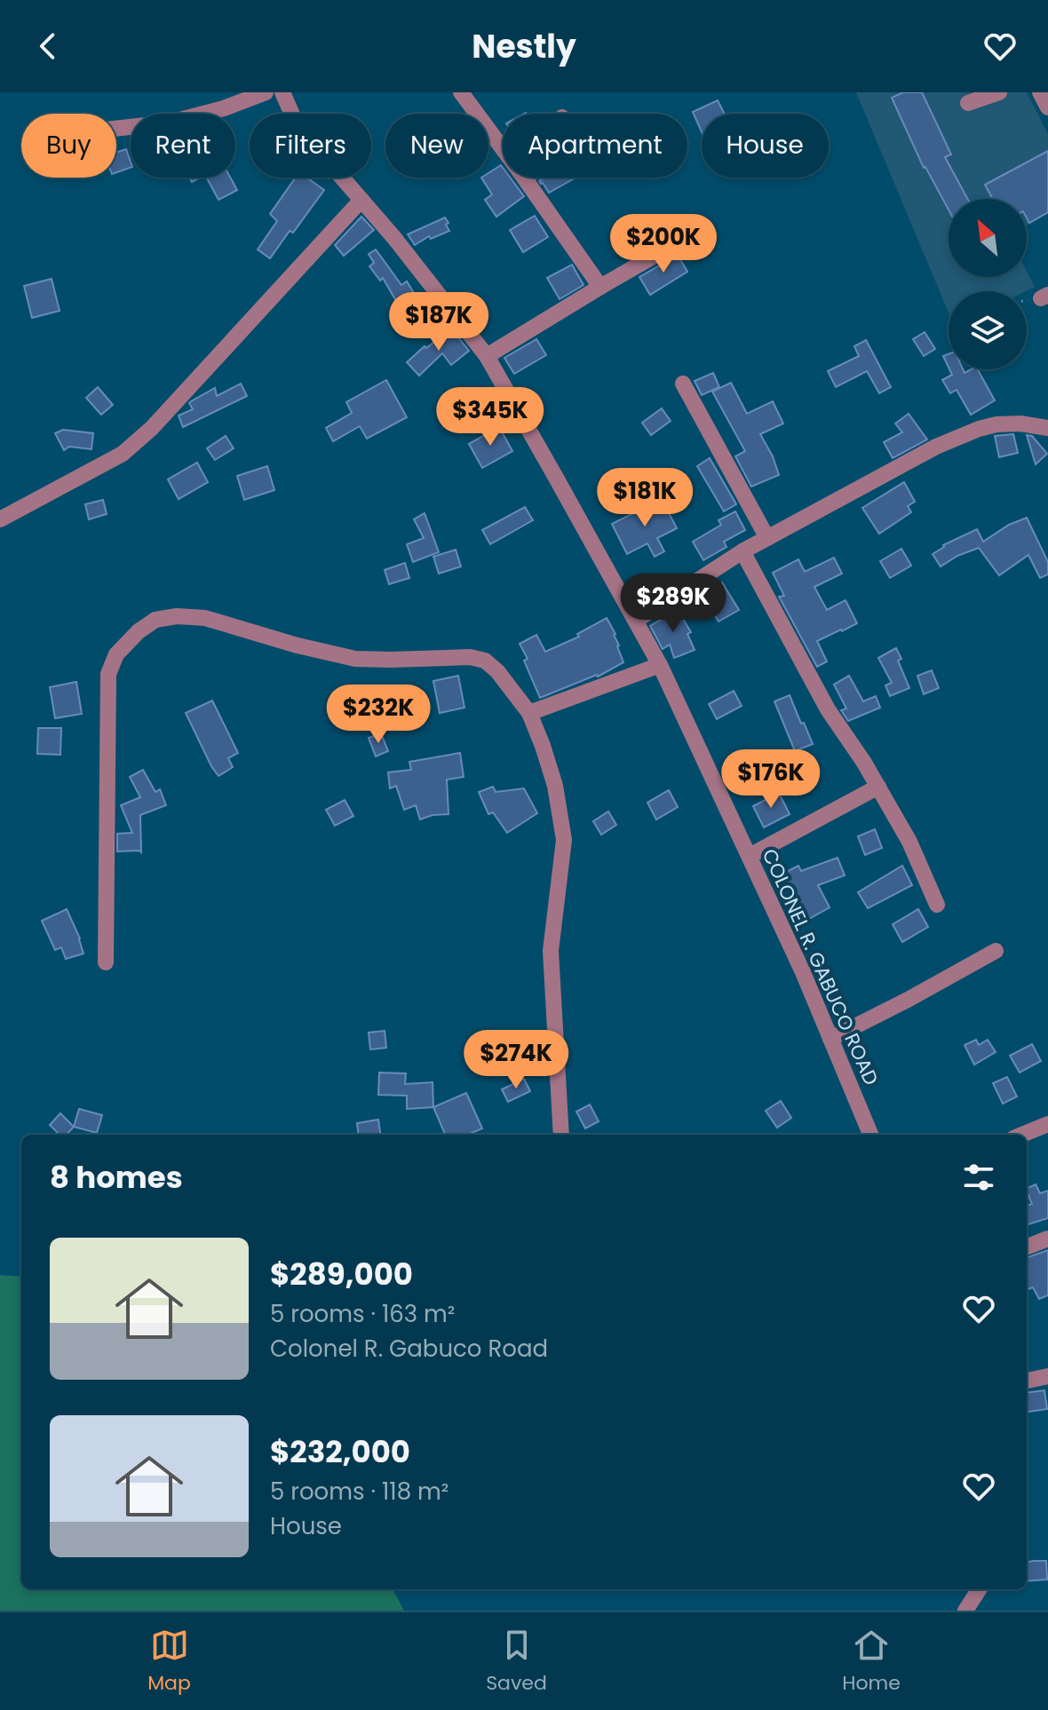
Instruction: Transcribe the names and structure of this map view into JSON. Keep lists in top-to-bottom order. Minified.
{"streets":{"street":["COLONEL R. GABUCO ROAD"]},"north":"top left","page":{"header":"Nestly","chip":["Buy","Rent","Filters","New","Apartment","House"],"price":["$200K","$187K","$345K","$181K","$289K","$232K","$176K","$274K"],"heading":"8 homes","list":[{"name":"$289,000","note":"5 rooms · 163 m² · Colonel R. Gabuco Road"},{"name":"$232,000","note":"5 rooms · 118 m² · House"}],"tabs":["Map","Saved","Home"]}}
